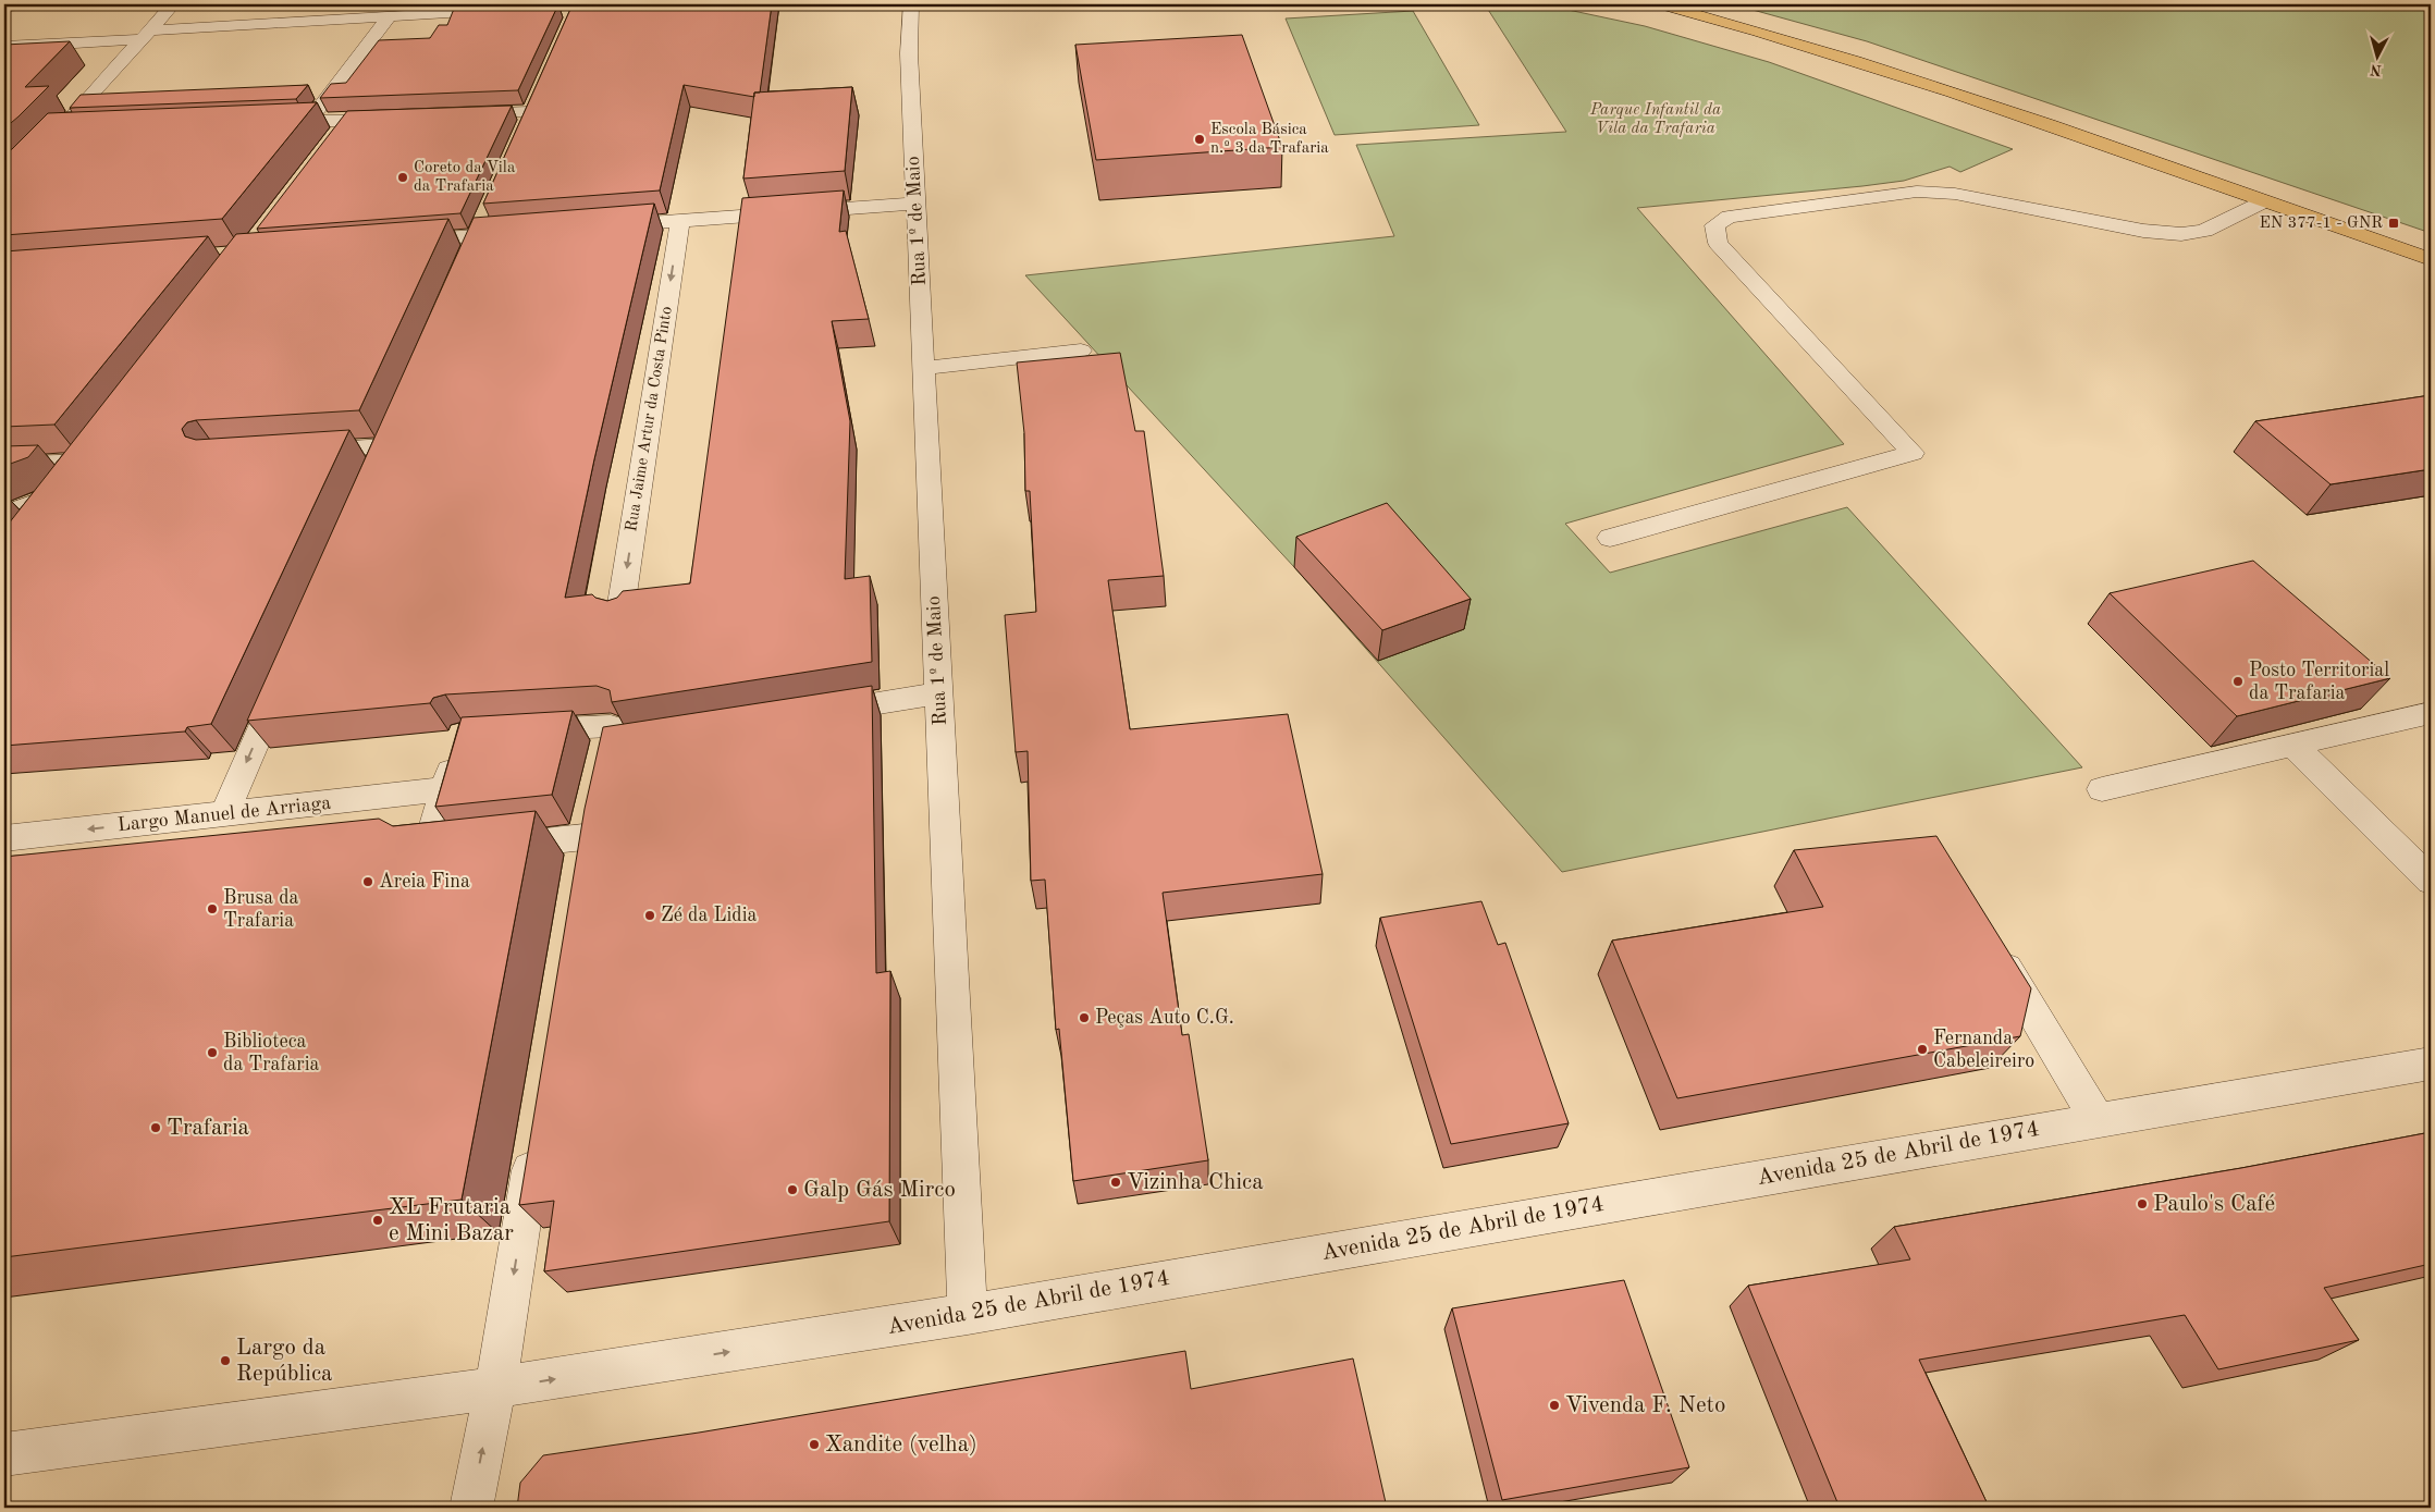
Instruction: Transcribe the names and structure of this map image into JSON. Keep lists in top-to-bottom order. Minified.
{"streets":{"street":["Rua 1º de Maio","Rua Jaime Artur da Costa Pinto","Largo Manuel de Arriaga","Avenida 25 de Abril de 1974"]},"crossings":[["Rua 1º de Maio","Avenida 25 de Abril de 1974"]],"one_way":["Rua Jaime Artur da Costa Pinto","Largo Manuel de Arriaga"],"parks":["Parque Infantil da Vila da Trafaria"],"places":{"other":["Escola Básica n.º 3 da Trafaria","Coreto da Vila da Trafaria","Posto Territorial da Trafaria","Areia Fina","Brusa da Trafaria","Zé da Lidia","Peças Auto C.G.","Fernanda Cabeleireiro","Biblioteca da Trafaria","Trafaria","Vizinha Chica","Galp Gás Mirco","Paulo's Café","XL Frutaria e Mini Bazar","Largo da República","Vivenda F. Neto","Xandite (velha)"],"transit":["EN 377-1 - GNR"]},"north":"bottom"}
